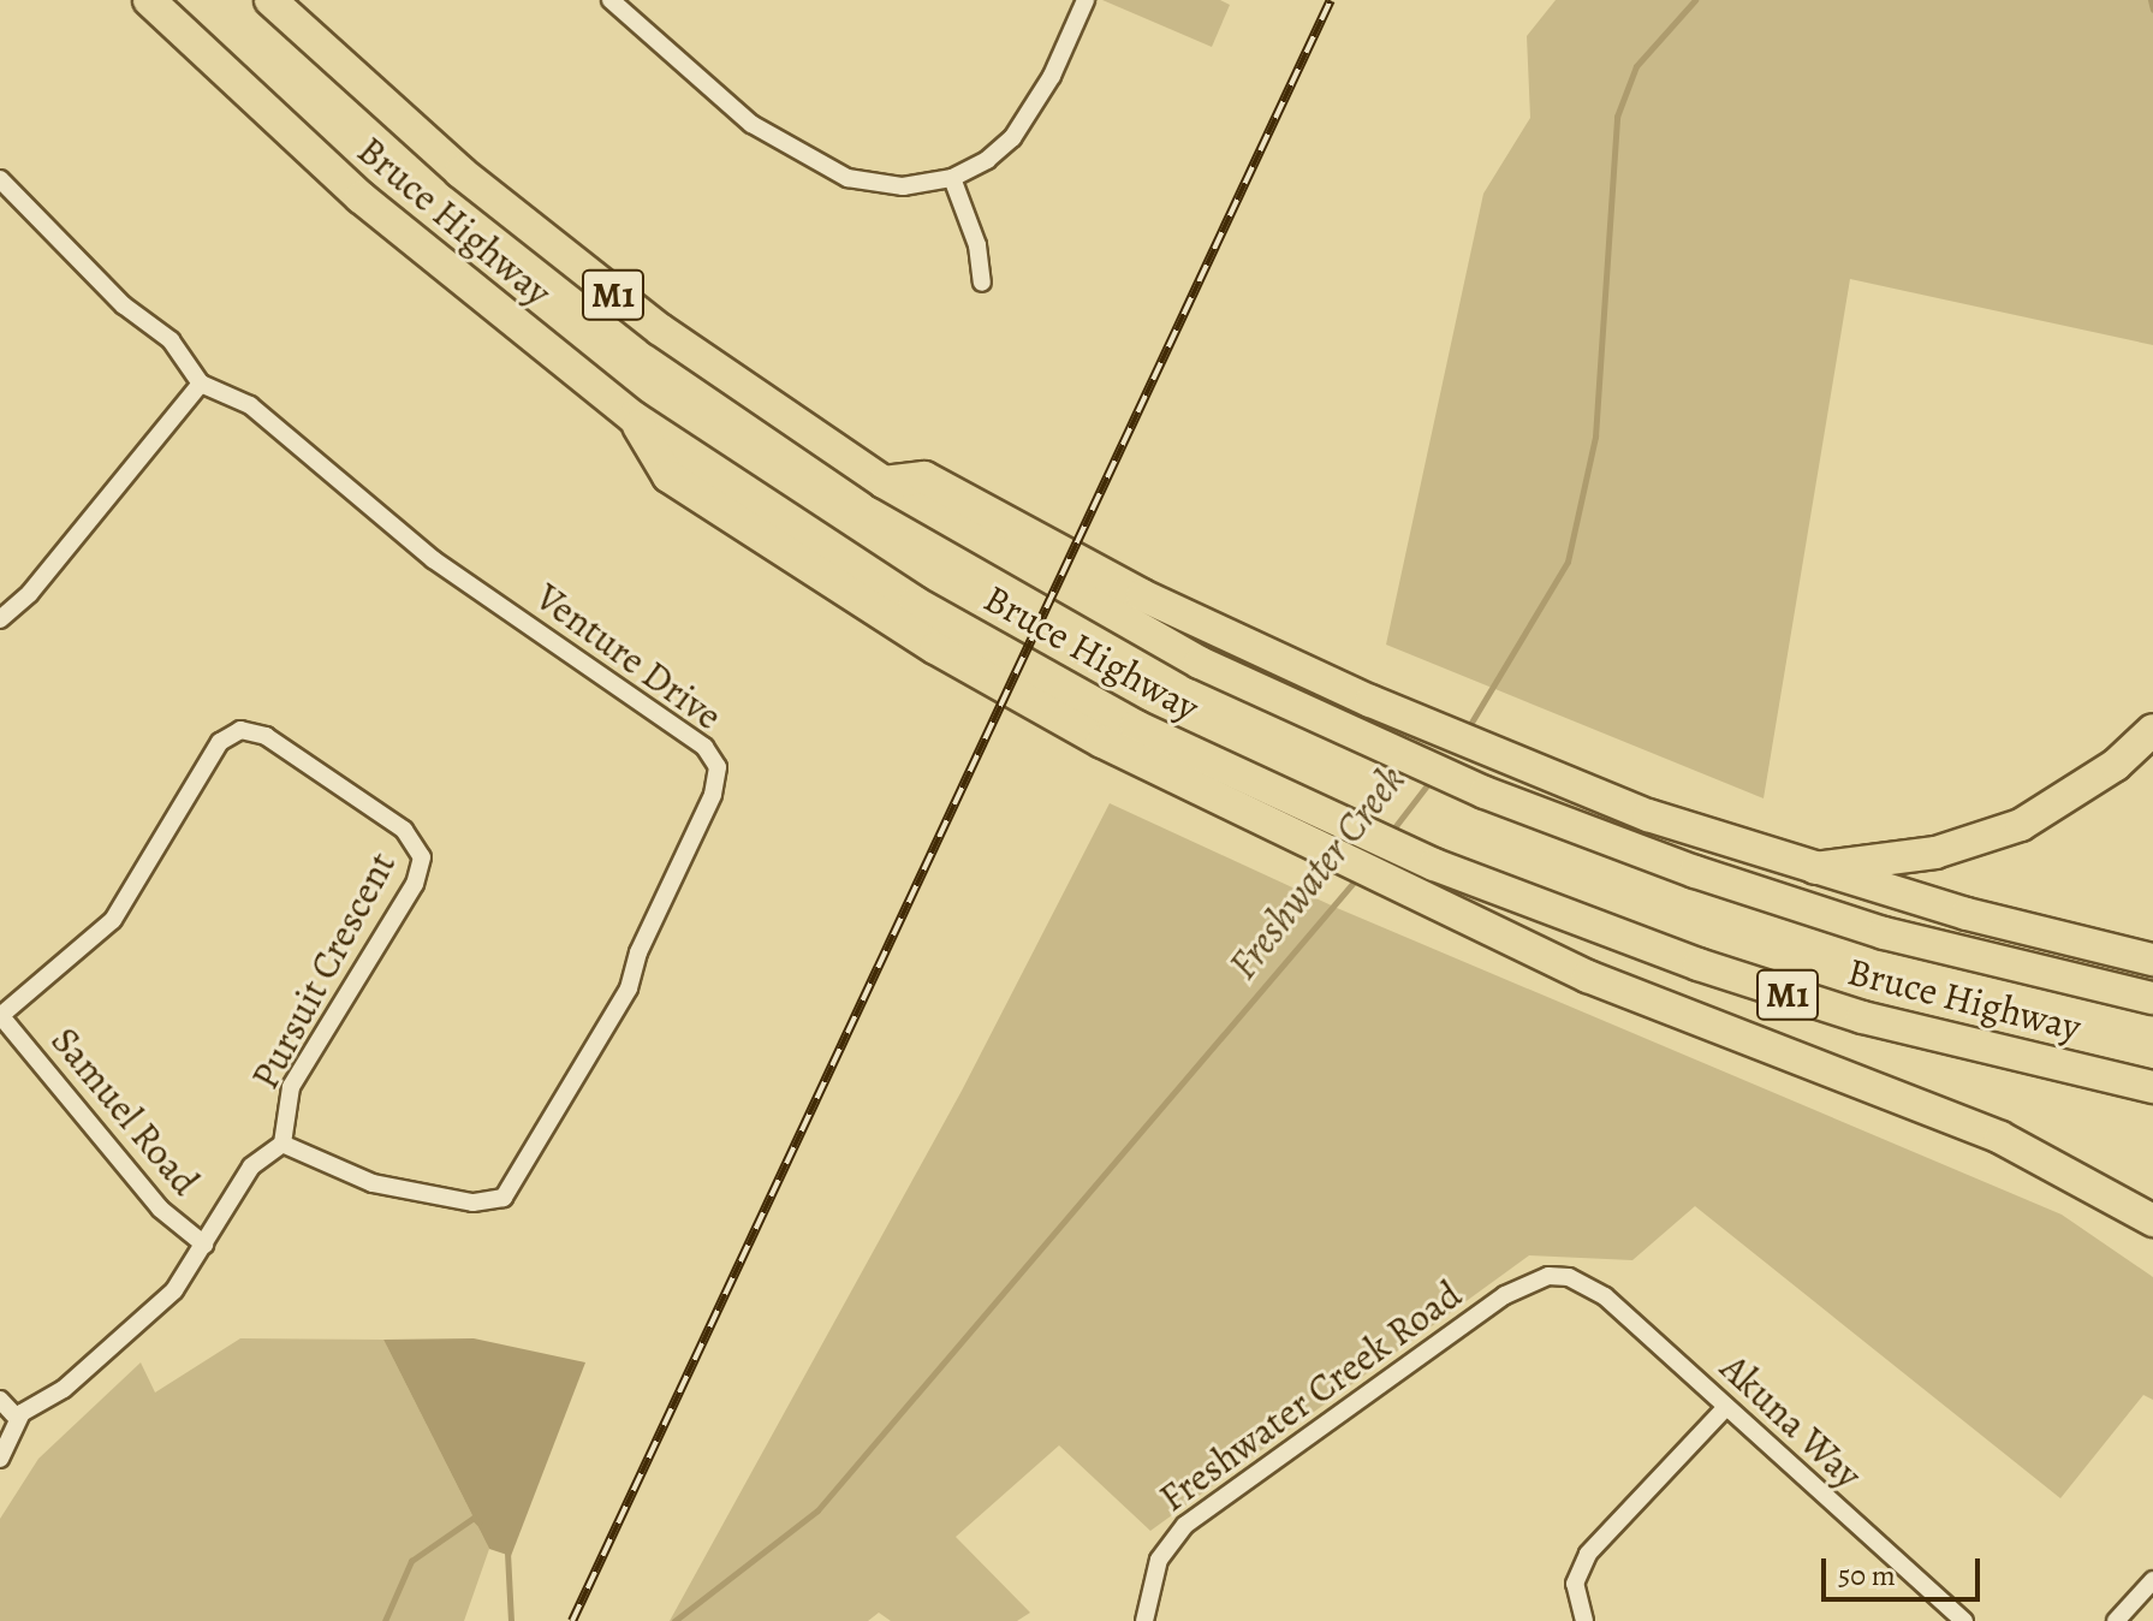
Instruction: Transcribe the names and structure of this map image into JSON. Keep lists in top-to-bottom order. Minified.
{"streets":{"highway":["Bruce Highway","M1"],"street":["Venture Drive","Pursuit Crescent","Samuel Road","Freshwater Creek Road","Akuna Way"]},"crossings":[["Venture Drive","Pursuit Crescent"],["Pursuit Crescent","Samuel Road"],["Freshwater Creek Road","Akuna Way"]],"water":["Freshwater Creek"],"scale_bar":"50 m"}
